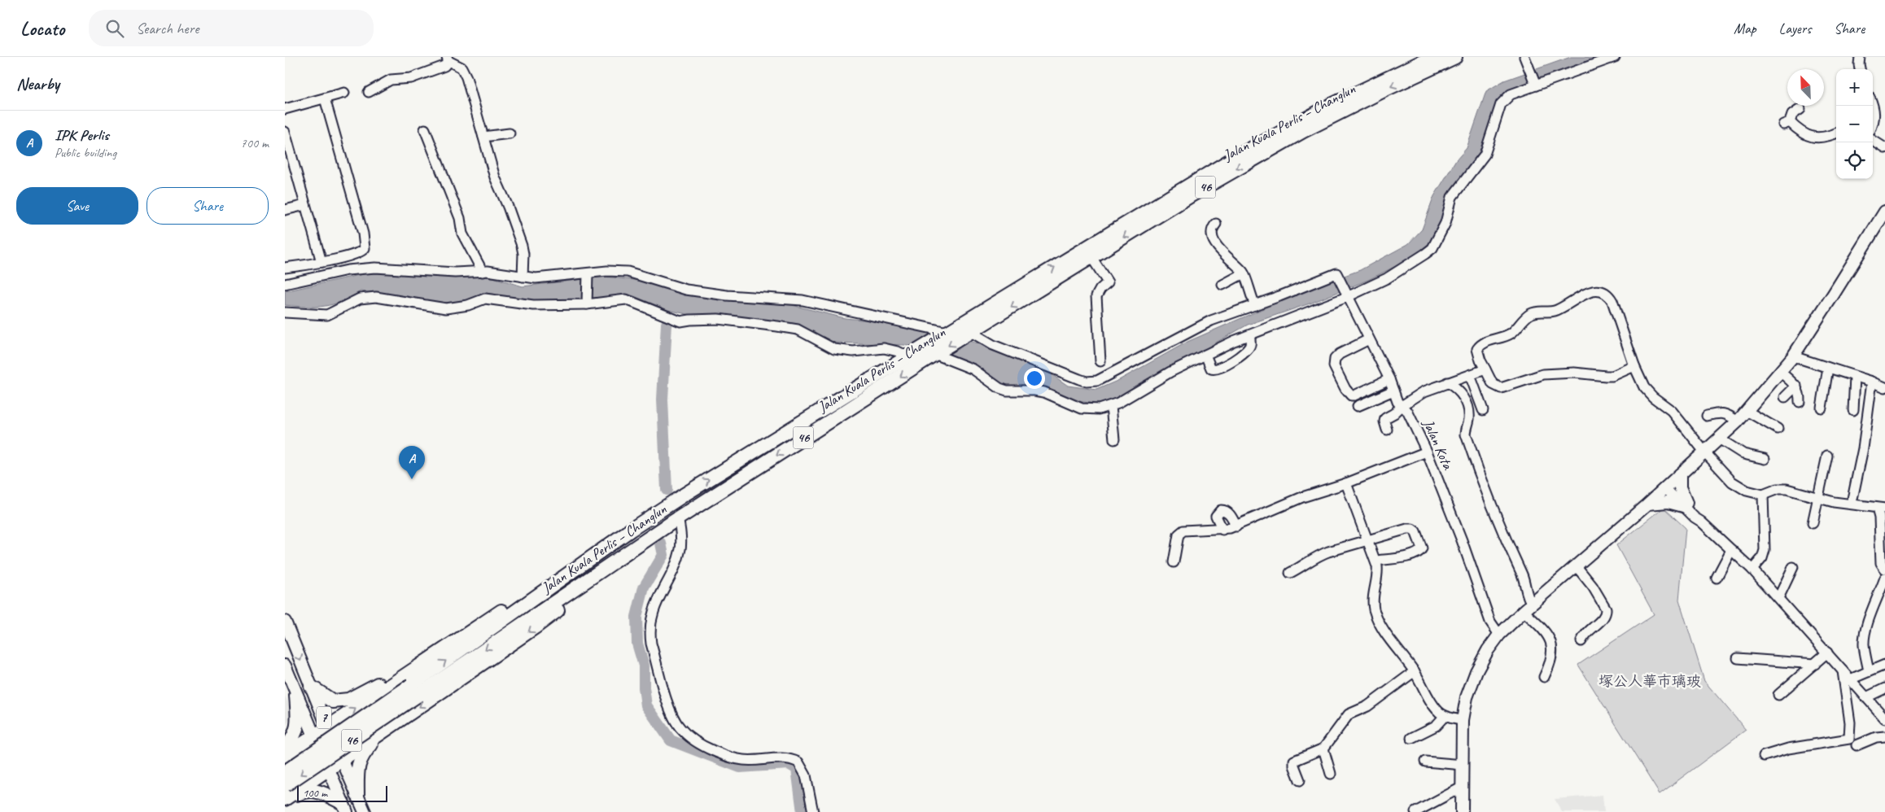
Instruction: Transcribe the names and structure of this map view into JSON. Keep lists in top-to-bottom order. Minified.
{"streets":{"highway":["Jalan Kuala Perlis – Changlun","46"],"main road":["7"],"street":["Jalan Kota"]},"parks":["塚公人華市璃玻"],"scale_bar":"100 m","north":"top left","page":{"header":"Locato","search":"Search here","nav":["Map","Layers","Share"],"heading":"Nearby","map_buttons":["+","−"],"list":[{"mark":"A","name":"IPK Perlis","note":"Public building","value":"700 m"}],"buttons":["Save","Share"],"pins":"A","scale":"100 m"}}
